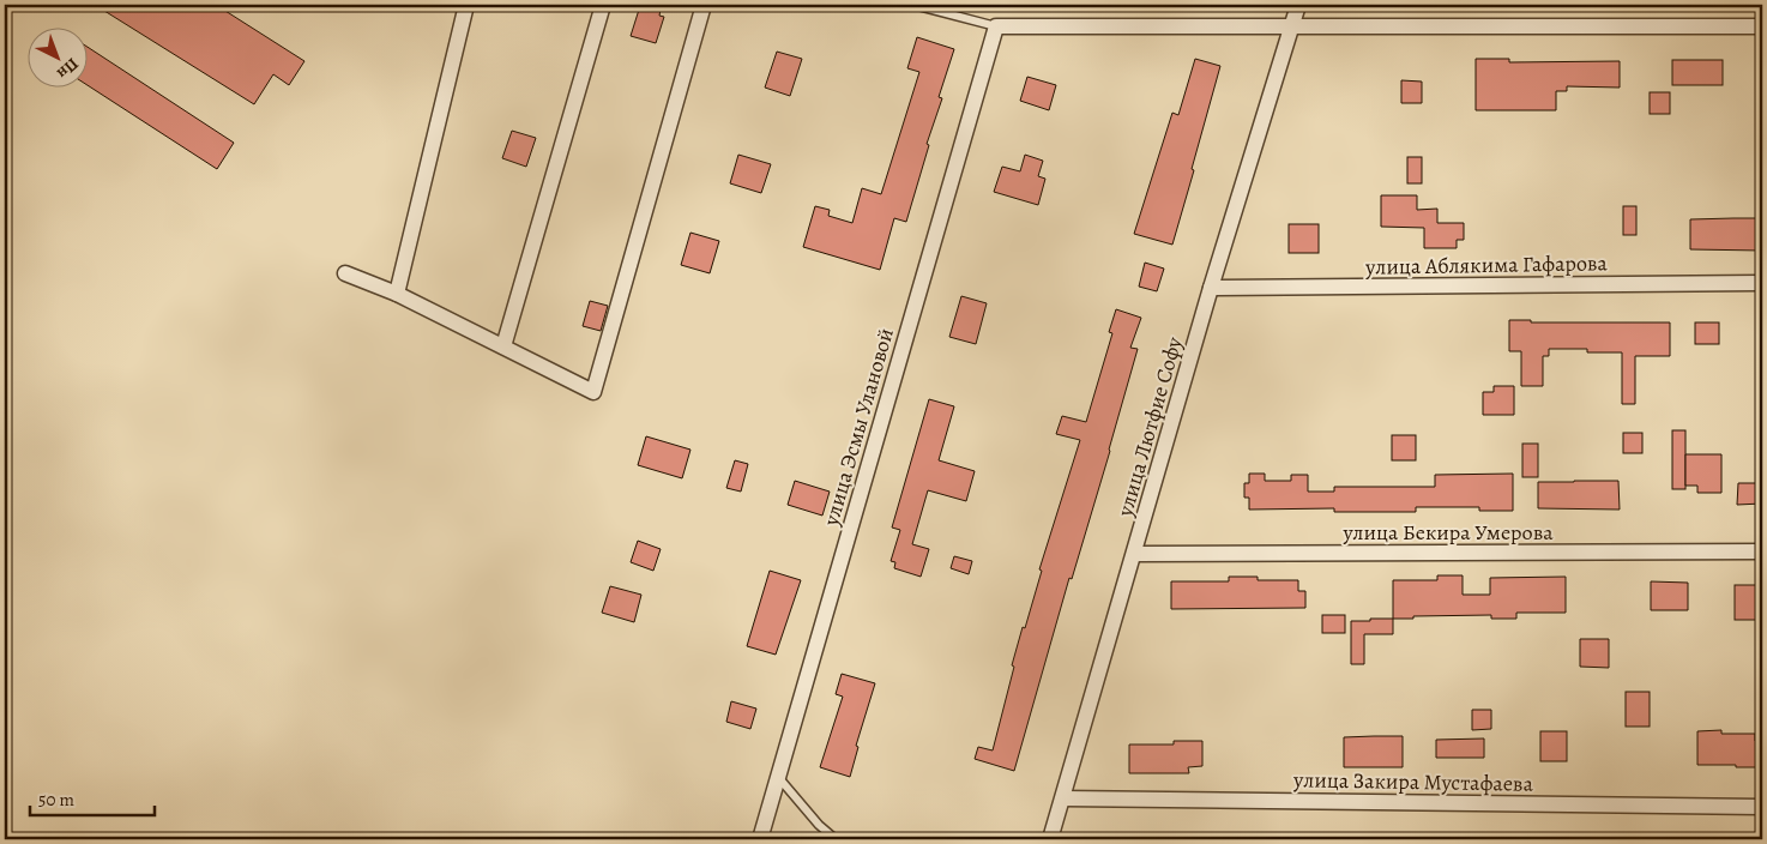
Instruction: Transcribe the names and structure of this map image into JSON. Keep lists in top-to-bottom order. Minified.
{"streets":{"street":["улица Аблякима Гафарова","улица Эсмы Улановой","улица Лютфие Софу","улица Бекира Умерова","улица Закира Мустафаева"]},"crossings":[["улица Аблякима Гафарова","улица Лютфие Софу"],["улица Лютфие Софу","улица Бекира Умерова"],["улица Лютфие Софу","улица Закира Мустафаева"]],"scale_bar":"50 m","north":"bottom right"}
